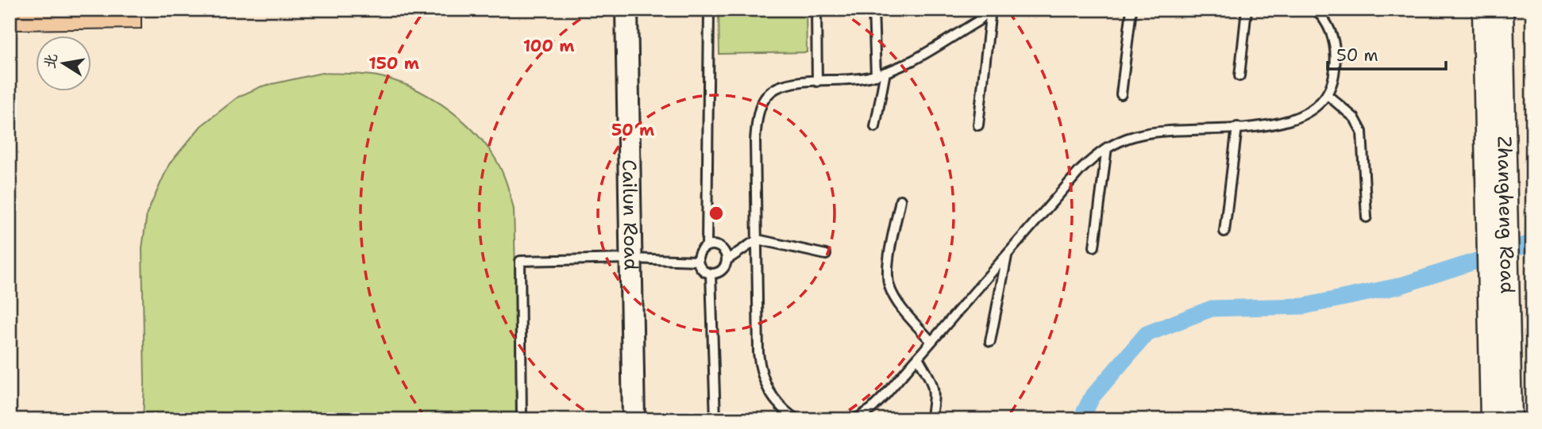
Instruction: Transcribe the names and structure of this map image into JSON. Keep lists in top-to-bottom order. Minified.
{"streets":{"main road":["Zhangheng Road"],"street":["Cailun Road"]},"scale_bar":"50 m","north":"left","rings":["100 m","150 m","50 m"]}
